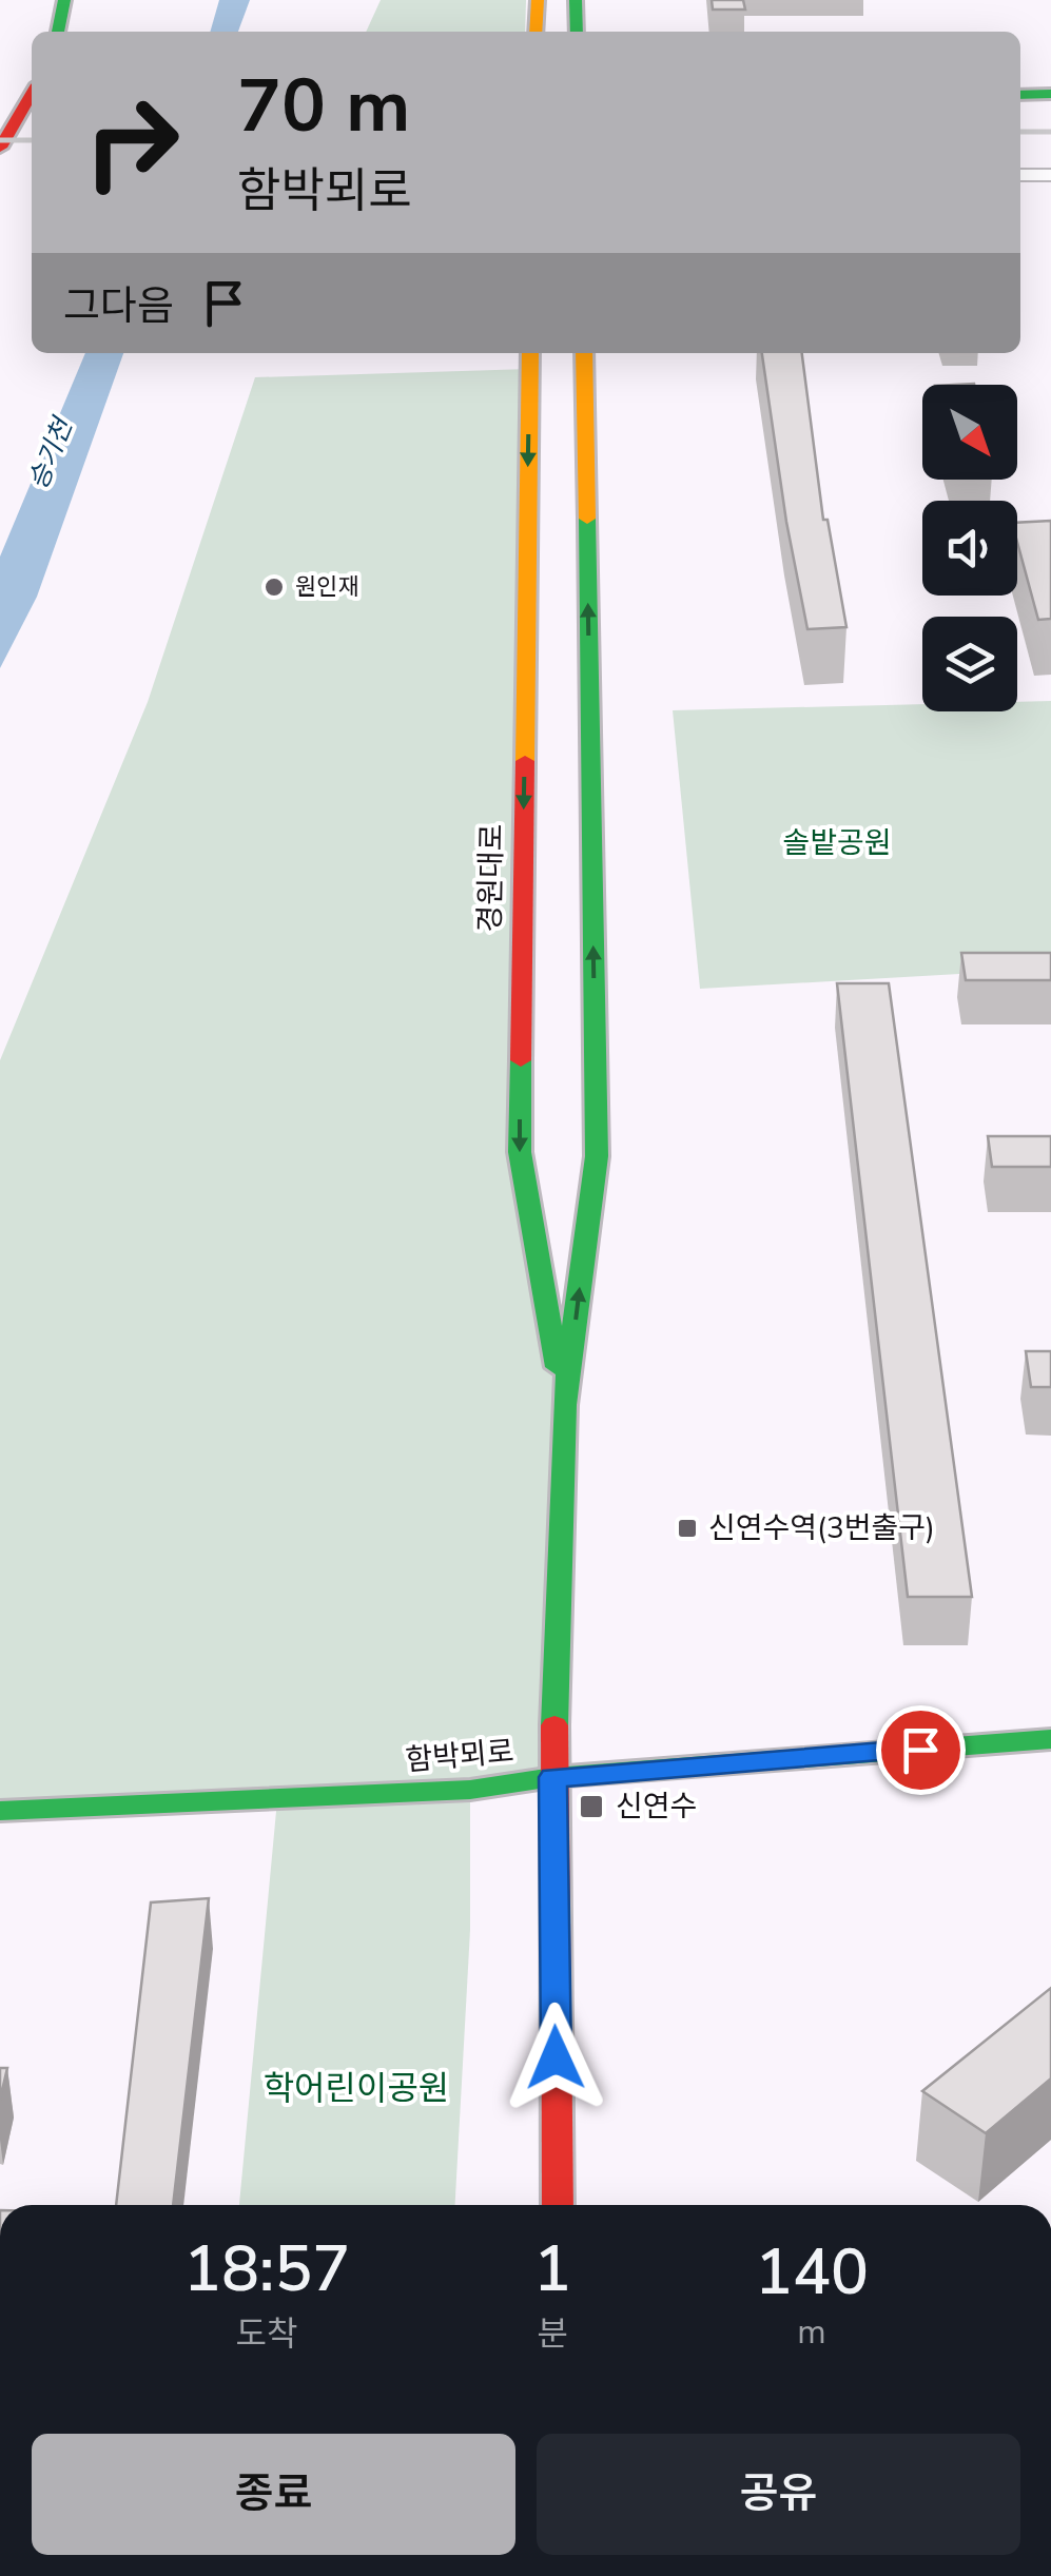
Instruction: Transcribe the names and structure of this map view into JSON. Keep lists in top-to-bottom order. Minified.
{"streets":{"main road":["경원대로","함박뫼로"]},"crossings":[["경원대로","함박뫼로"]],"water":["승기천"],"parks":["솔밭공원","학어린이공원"],"places":{"other":["원인재"],"transit":["신연수역(3번출구)","신연수"]},"north":"bottom right","page":{"turn":["70 m","함박뫼로"],"then":"그다음","eta":["18:57","도착","1","분","140","m"],"buttons":["종료","공유"]}}
